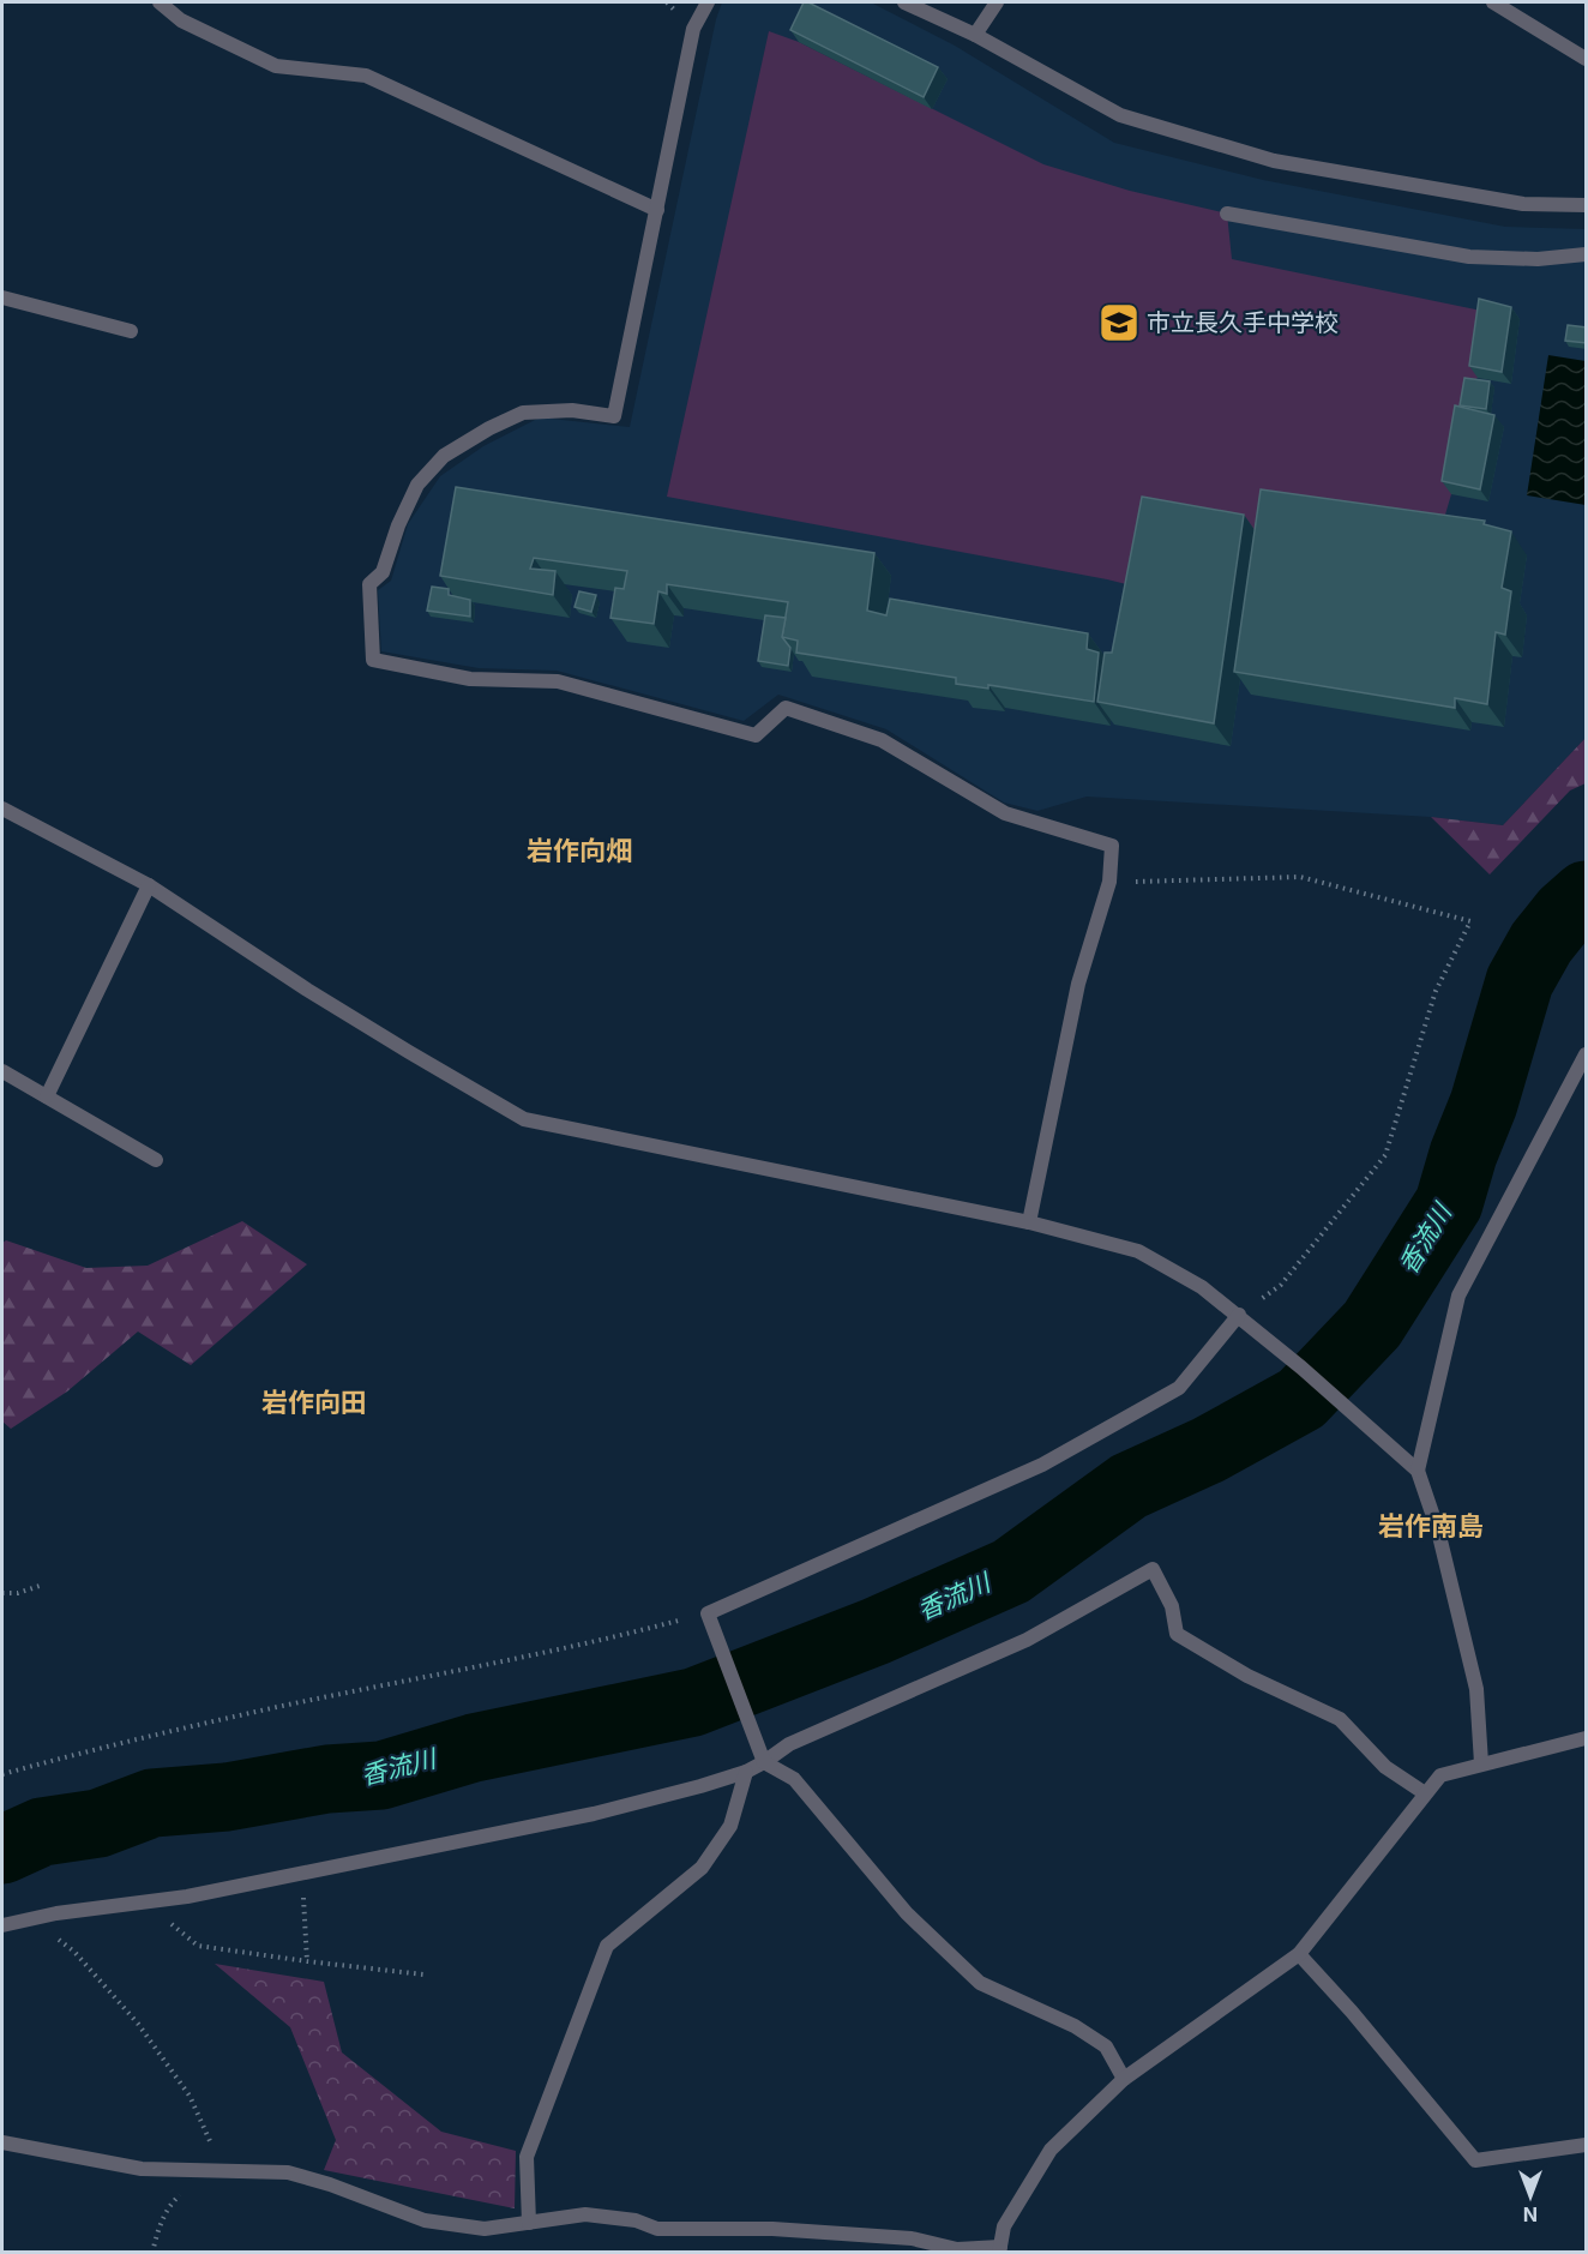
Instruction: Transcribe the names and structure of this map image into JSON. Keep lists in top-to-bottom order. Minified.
{"districts":["岩作向畑","岩作向田","岩作南島"],"water":["香流川"],"places":{"school or university":["市立長久手中学校"]},"north":"bottom"}
